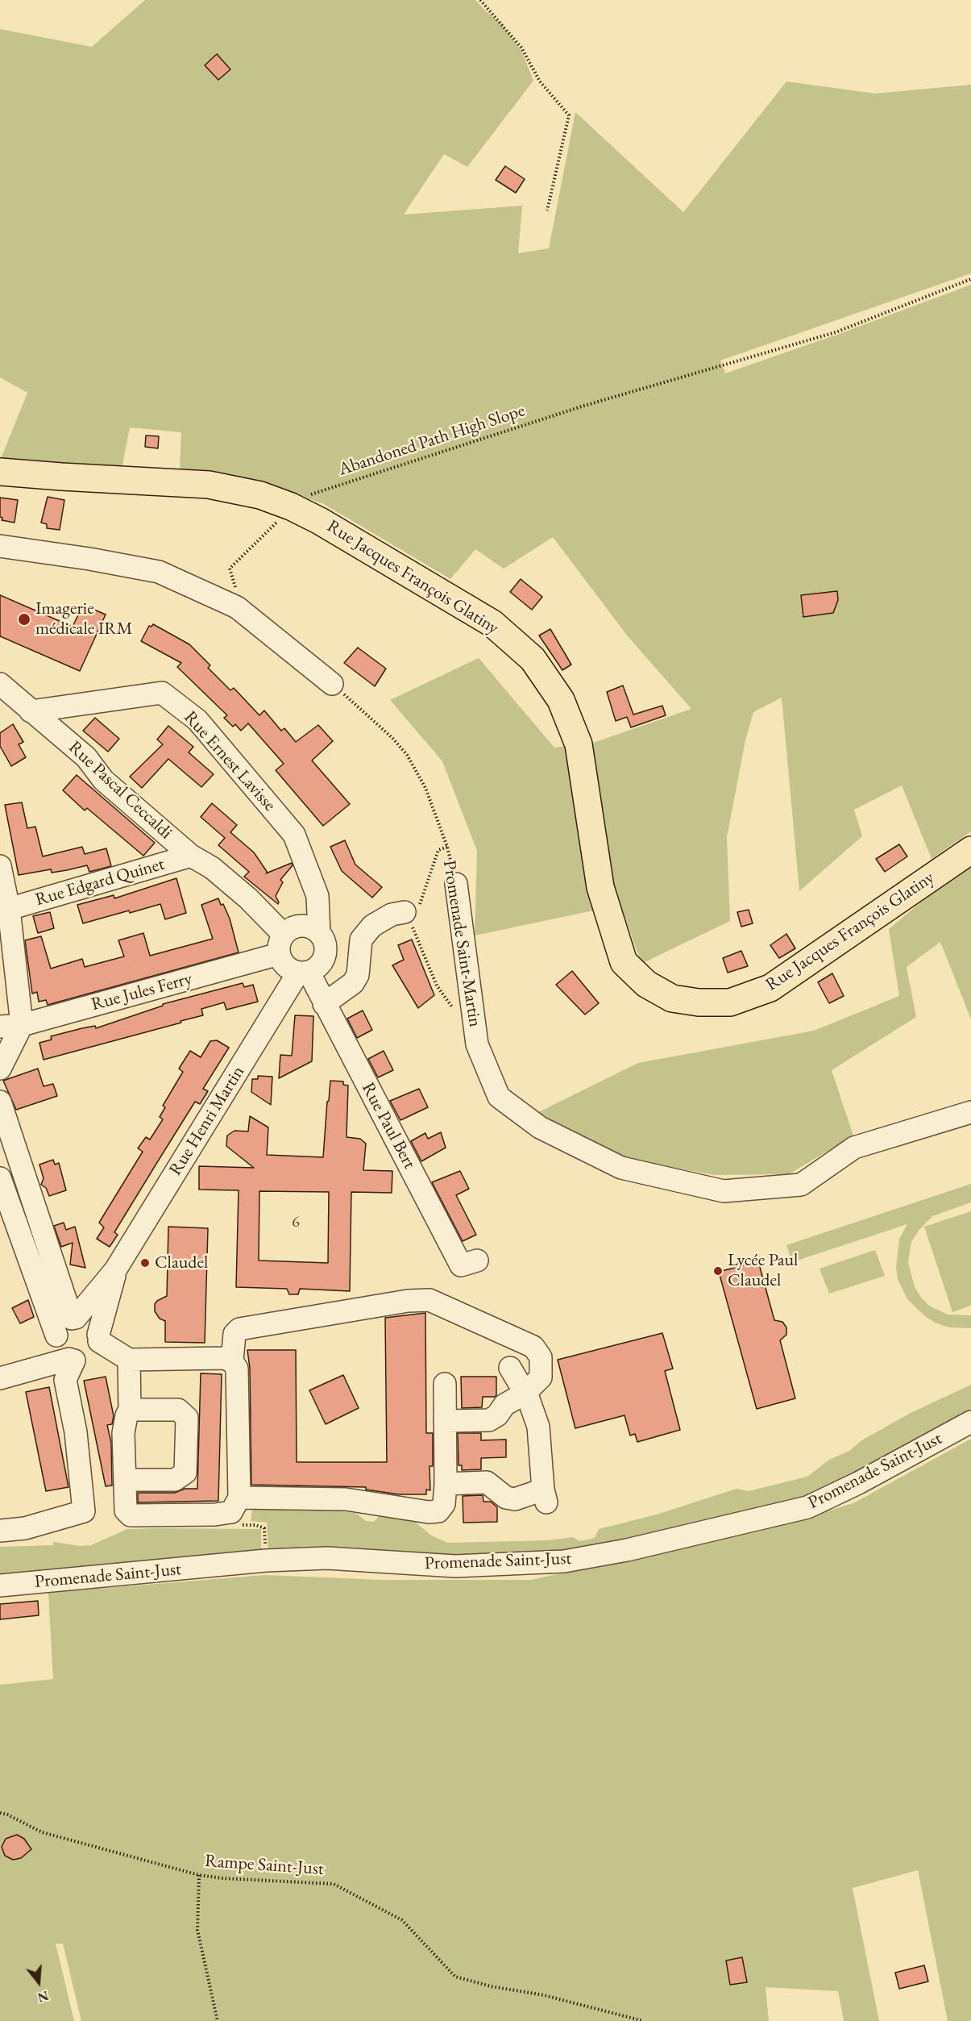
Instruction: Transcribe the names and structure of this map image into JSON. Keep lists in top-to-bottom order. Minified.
{"streets":{"main road":["Rue Jacques François Glatiny"],"street":["Rue Ernest Lavisse","Rue Pascal Ceccaldi","Rue Edgard Quinet","Promenade Saint-Martin","Rue Jules Ferry","Rue Henri Martin","Rue Paul Bert","Promenade Saint-Just"],"path":["Abandoned Path High Slope","Rampe Saint-Just"]},"crossings":[["Abandoned Path High Slope","Rue Jacques François Glatiny"],["Rue Ernest Lavisse","Rue Pascal Ceccaldi"],["Rue Ernest Lavisse","Rue Jules Ferry"],["Rue Ernest Lavisse","Rue Henri Martin"],["Rue Ernest Lavisse","Rue Paul Bert"],["Rue Pascal Ceccaldi","Rue Edgard Quinet"],["Rue Pascal Ceccaldi","Rue Jules Ferry"],["Rue Pascal Ceccaldi","Rue Henri Martin"],["Rue Pascal Ceccaldi","Rue Paul Bert"],["Rue Jules Ferry","Rue Henri Martin"],["Rue Jules Ferry","Rue Paul Bert"],["Rue Henri Martin","Rue Paul Bert"]],"places":["Imagerie médicale IRM","Claudel","Lycée Paul Claudel"],"house_numbers":["6"],"north":"bottom"}
